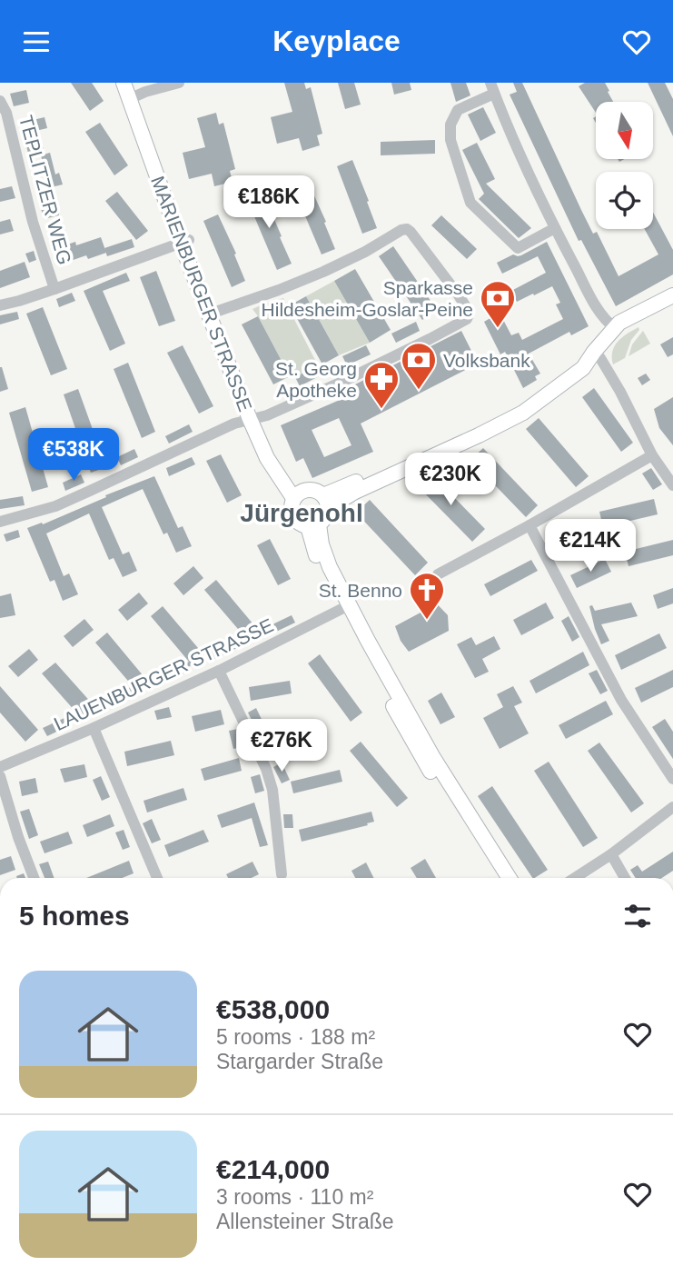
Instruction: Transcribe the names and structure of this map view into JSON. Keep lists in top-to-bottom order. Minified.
{"streets":{"street":["TEPLITZER WEG","MARIENBURGER STRASSE","LAUENBURGER STRASSE"]},"crossings":[["MARIENBURGER STRASSE","LAUENBURGER STRASSE"]],"districts":["Jürgenohl"],"places":{"bank":["Sparkasse Hildesheim-Goslar-Peine","Volksbank"],"pharmacy":["St. Georg Apotheke"],"church":["St. Benno"]},"north":"bottom","page":{"header":"Keyplace","price":["€186K","€538K","€230K","€214K","€276K"],"heading":"5 homes","list":[{"name":"€538,000","note":"5 rooms · 188 m² · Stargarder Straße"},{"name":"€214,000","note":"3 rooms · 110 m² · Allensteiner Straße"}]}}
